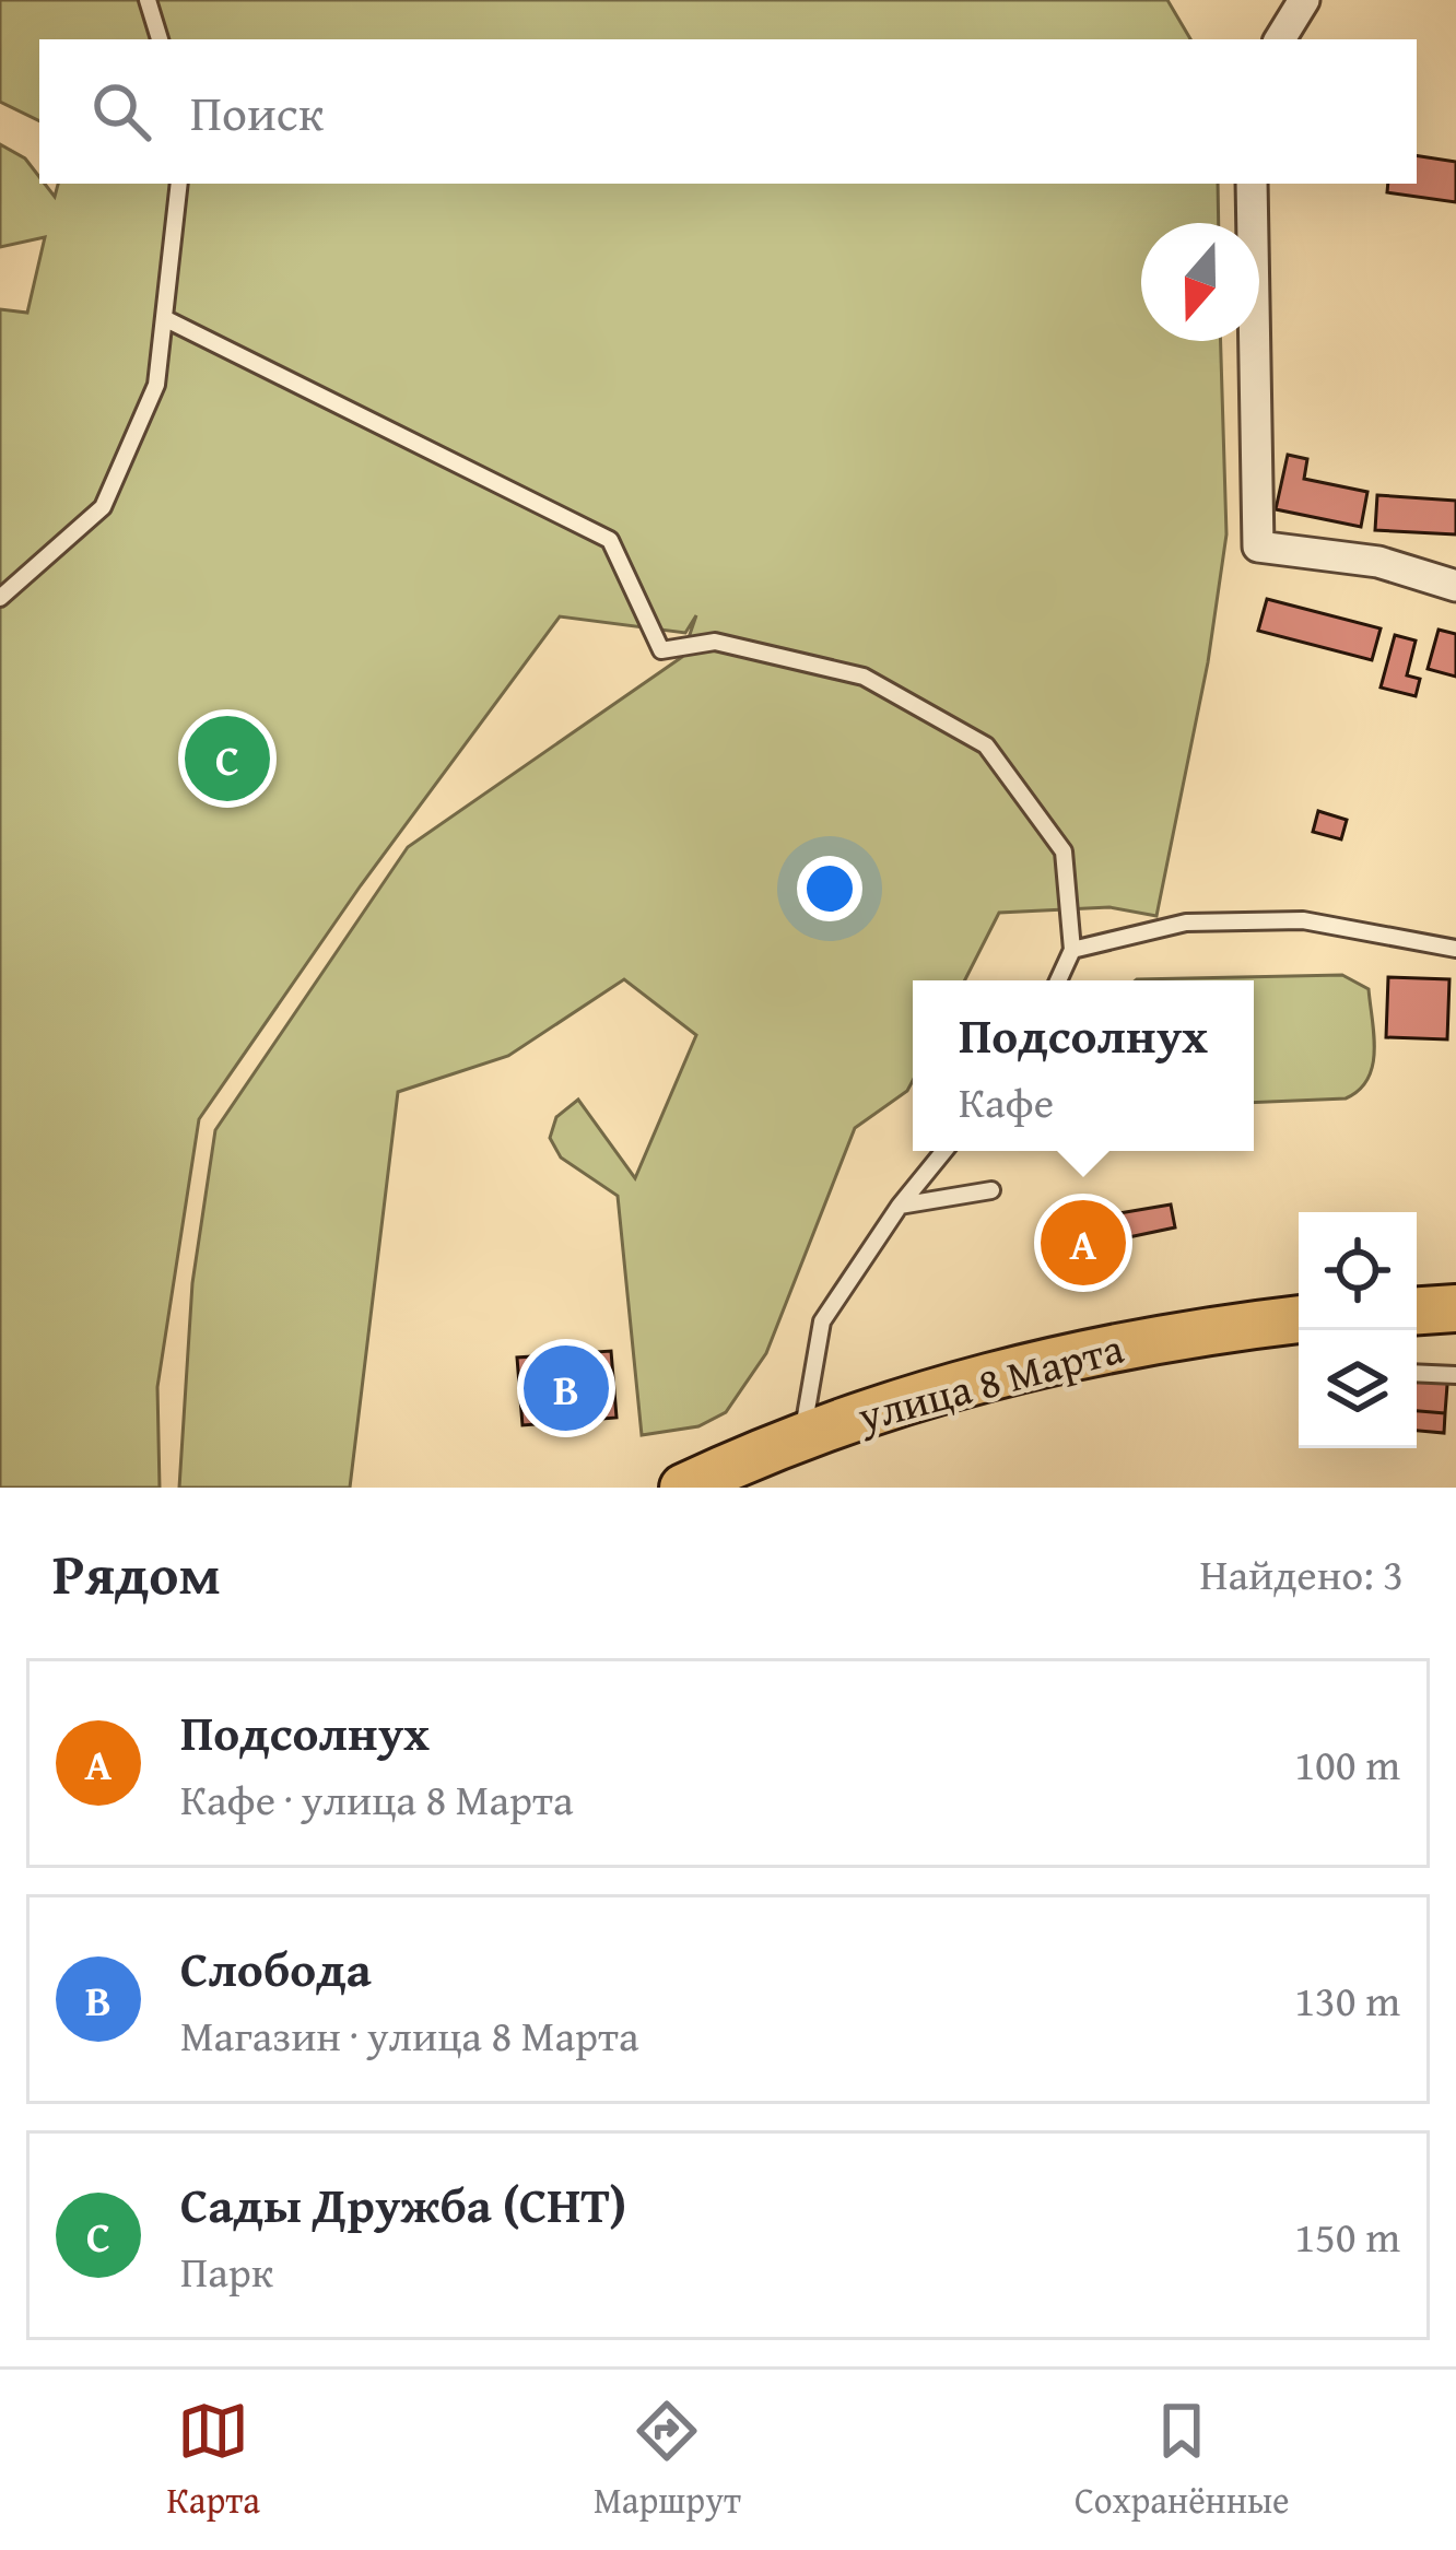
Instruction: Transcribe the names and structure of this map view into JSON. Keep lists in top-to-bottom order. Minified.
{"streets":{"main road":["улица 8 Марта"]},"north":"bottom","page":{"search":"Поиск","pins":["C","A","B"],"popup":["Подсолнух","Кафе"],"heading":["Рядом","Найдено: 3"],"list":[{"mark":"A","name":"Подсолнух","note":"Кафе · улица 8 Марта","value":"100 m"},{"mark":"B","name":"Слобода","note":"Магазин · улица 8 Марта","value":"130 m"},{"mark":"C","name":"Сады Дружба (СНТ)","note":"Парк","value":"150 m"}],"nav":["Карта","Маршрут","Сохранённые"]}}
